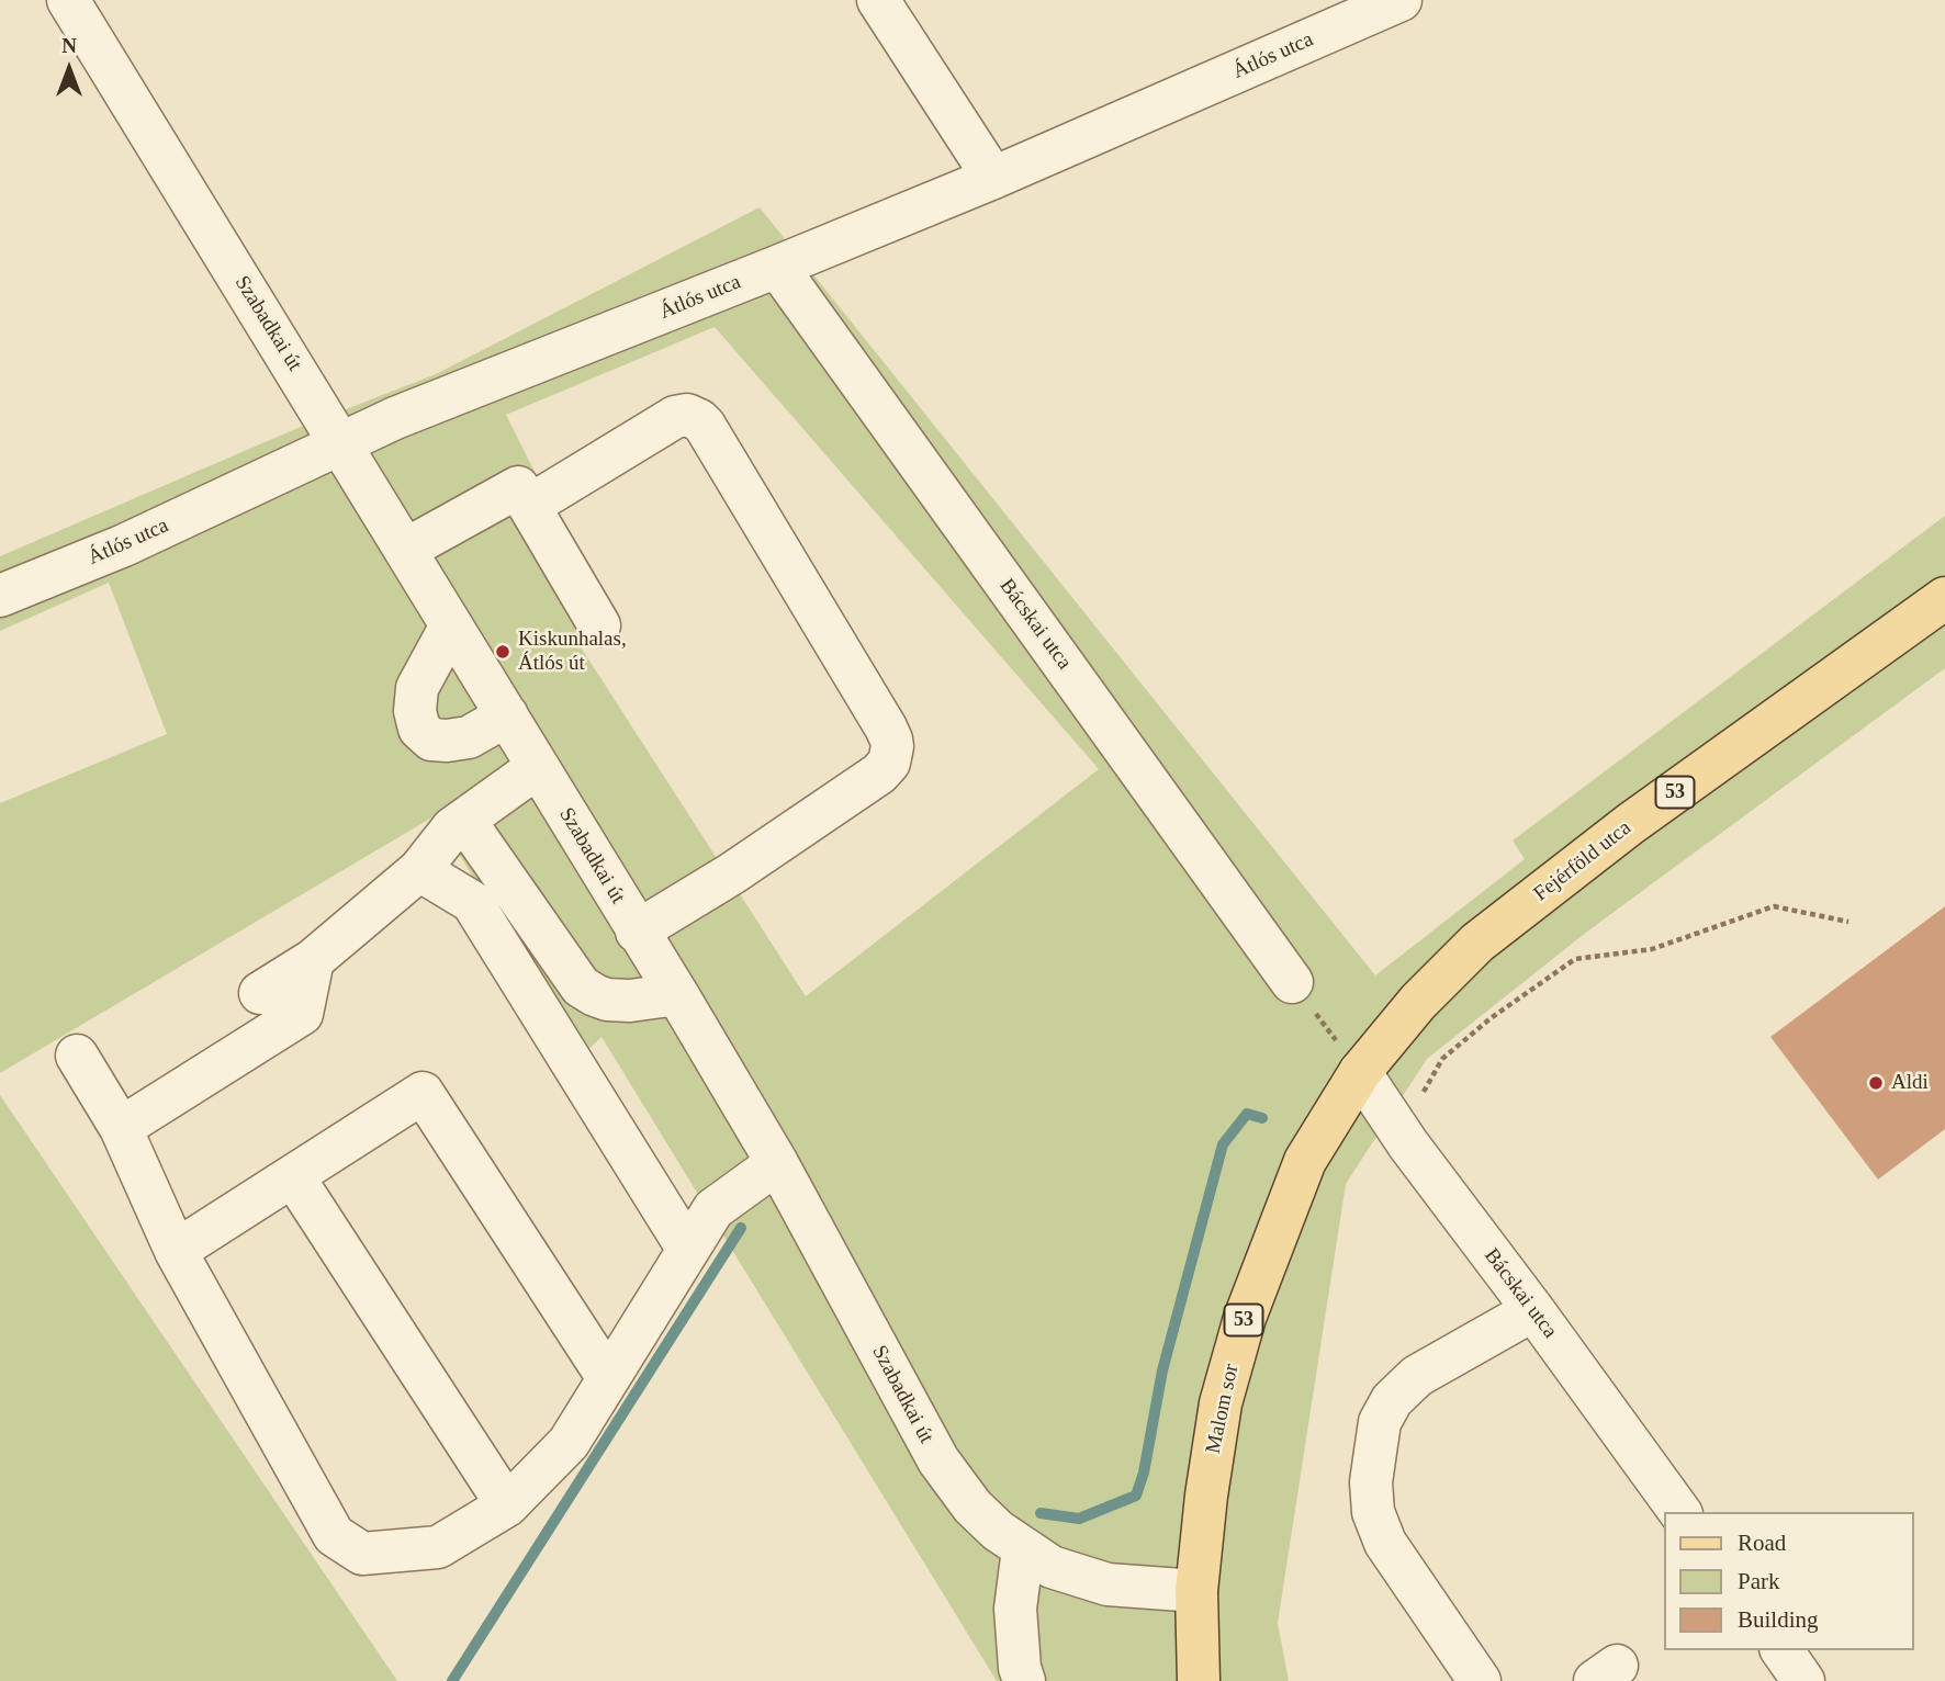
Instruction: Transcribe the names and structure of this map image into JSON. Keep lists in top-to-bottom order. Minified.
{"streets":{"main road":["53","Fejérföld utca","Malom sor"],"street":["Átlós utca","Szabadkai út","Bácskai utca"]},"crossings":[["Átlós utca","Szabadkai út"],["Átlós utca","Bácskai utca"],["Szabadkai út","Malom sor"],["Bácskai utca","Malom sor"],["Fejérföld utca","Malom sor"]],"places":["Kiskunhalas, Átlós út","Aldi"],"legend":["Road","Park","Building"],"north":"top"}
